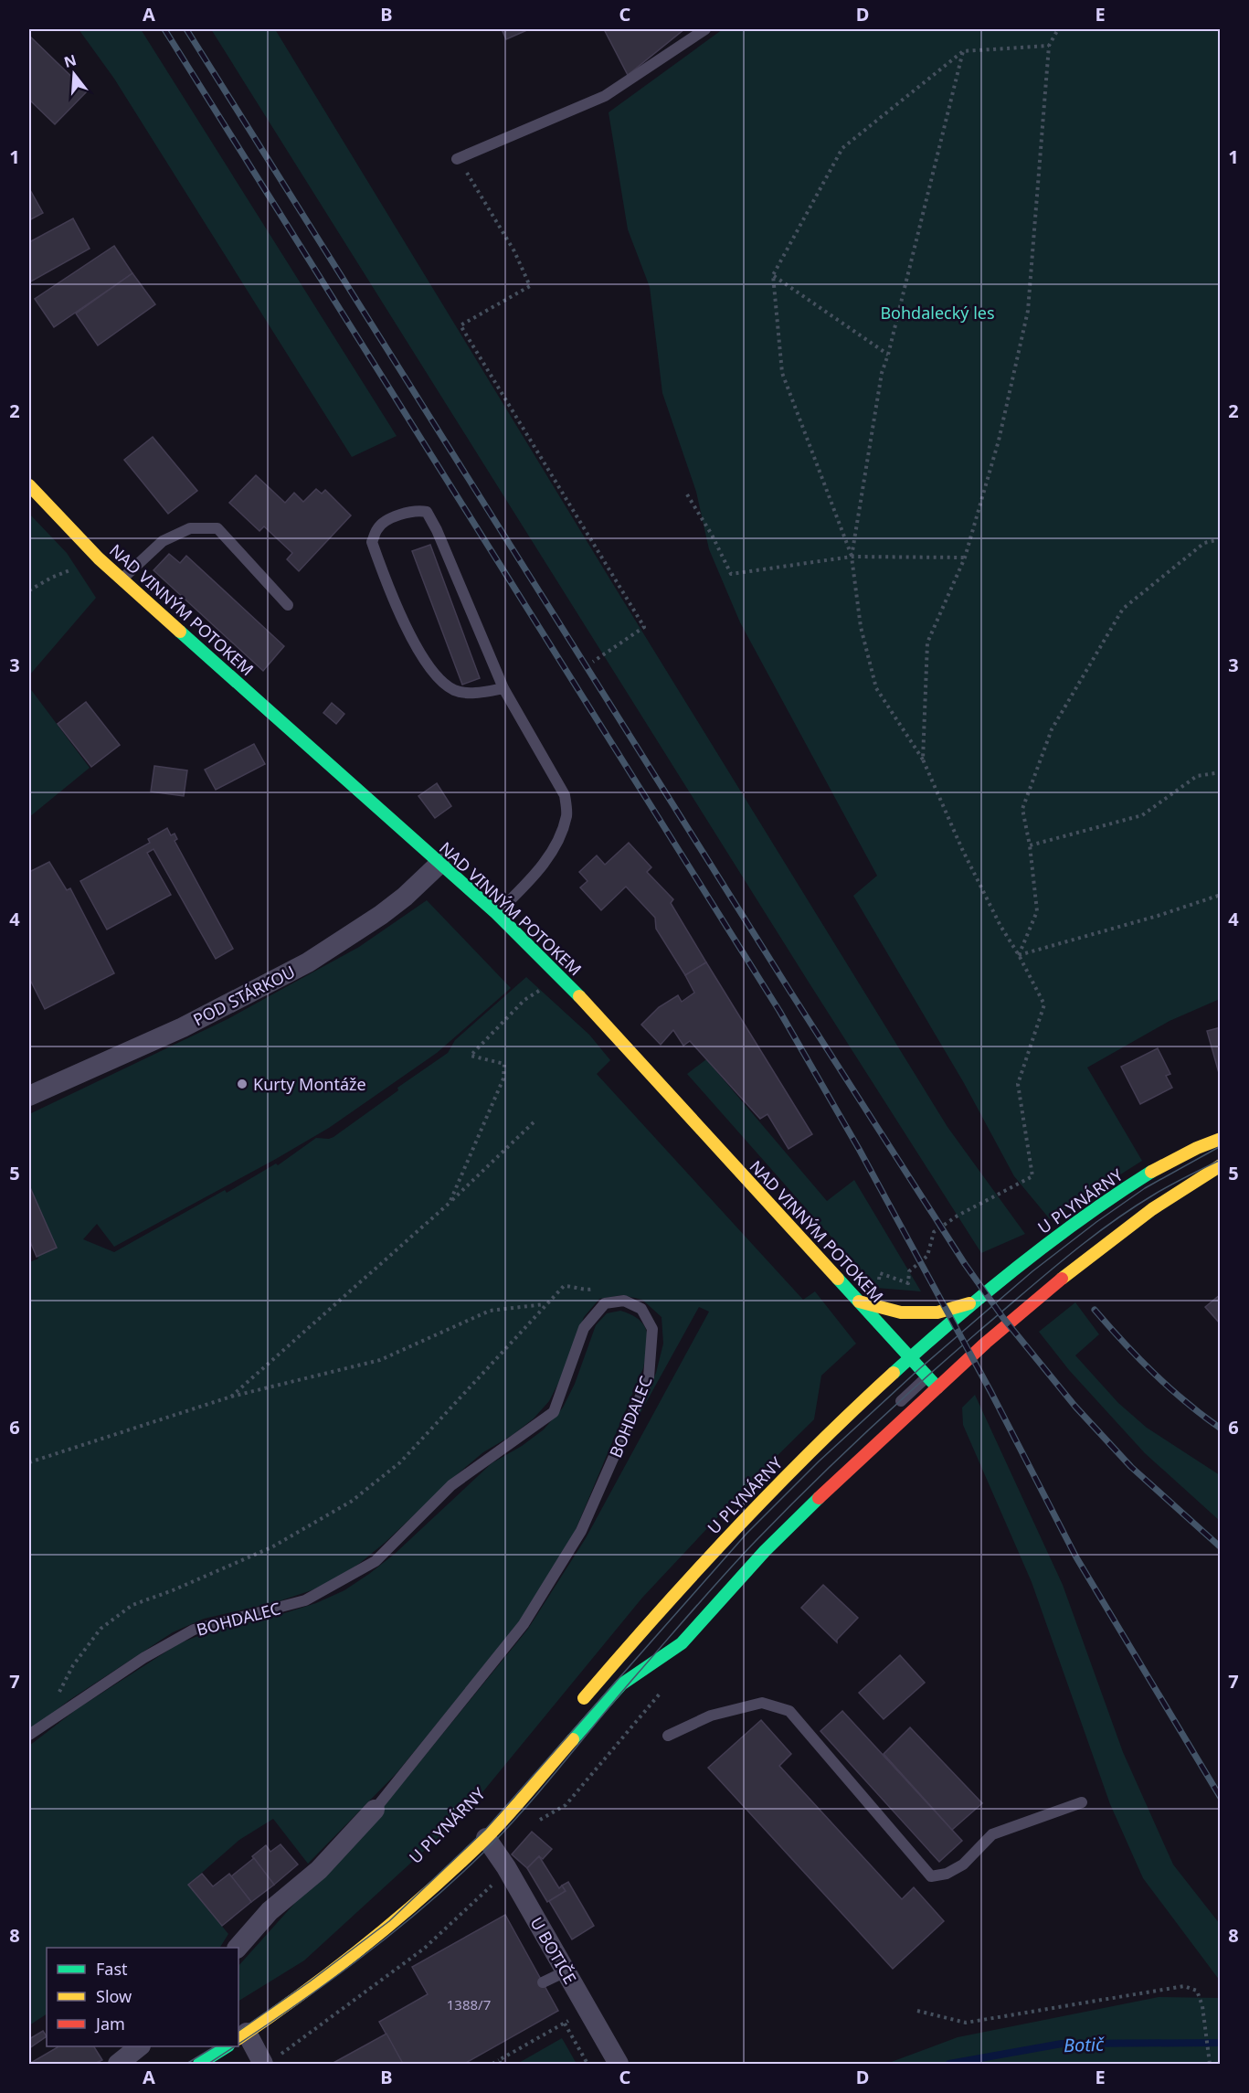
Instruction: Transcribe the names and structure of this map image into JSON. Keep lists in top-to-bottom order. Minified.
{"streets":{"street":["NAD VINNÝM POTOKEM","POD STÁRKOU","U PLYNÁRNY","BOHDALEC","U BOTIČE"]},"crossings":[["NAD VINNÝM POTOKEM","POD STÁRKOU"],["NAD VINNÝM POTOKEM","U PLYNÁRNY"],["U PLYNÁRNY","U BOTIČE"]],"water":["Botič"],"parks":["Bohdalecký les"],"places":["Kurty Montáže"],"house_numbers":["1388/7"],"legend":["Fast","Slow","Jam"],"north":"top","grid":{"columns":["A","B","C","D","E"],"rows":["1","2","3","4","5","6","7","8"]}}
